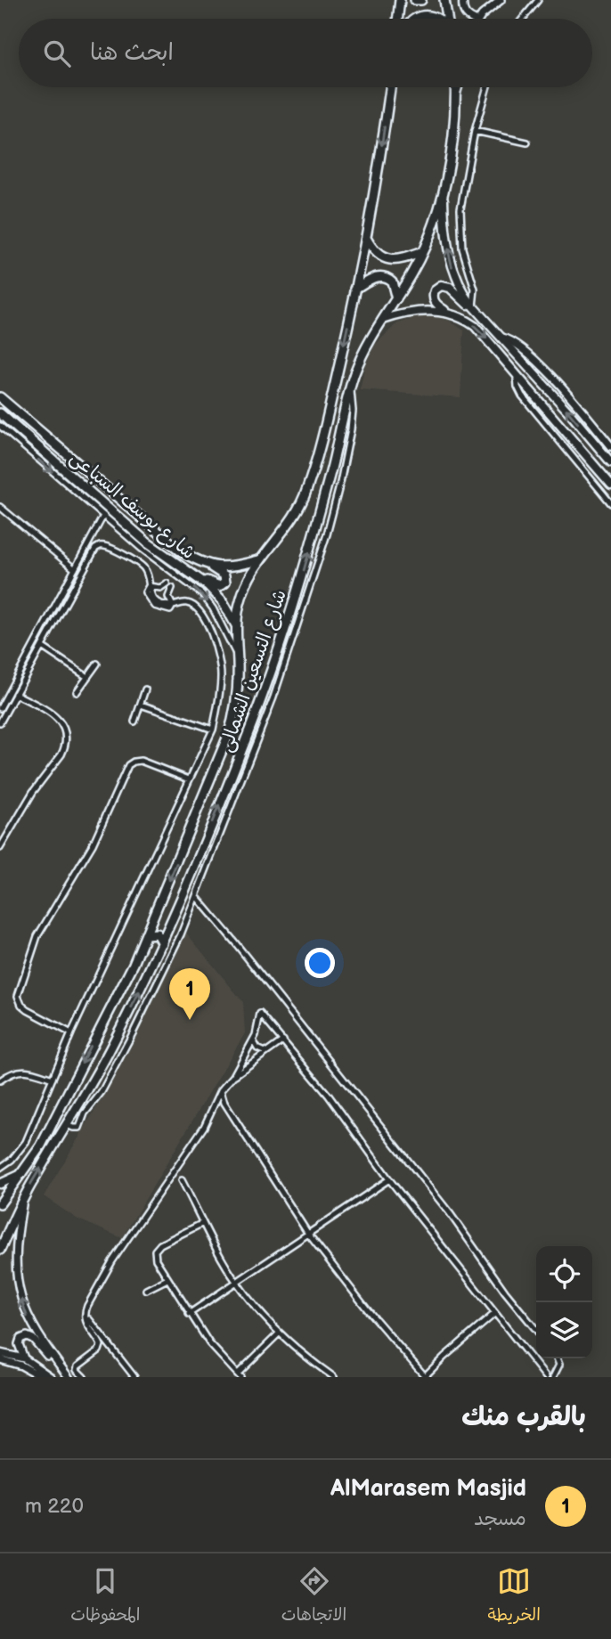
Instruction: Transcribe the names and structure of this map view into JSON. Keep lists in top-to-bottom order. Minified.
{"streets":{"main road":["شارع يوسف السباعى","شارع التسعين الشمالى"]},"crossings":[["شارع يوسف السباعى","شارع التسعين الشمالى"]],"page":{"search":"ابحث هنا","pins":"1","heading":"بالقرب منك","list":[{"mark":"1","name":"AlMarasem Masjid","note":"مسجد","value":"220 m"}],"nav":["الخريطة","الاتجاهات","المحفوظات"]}}
